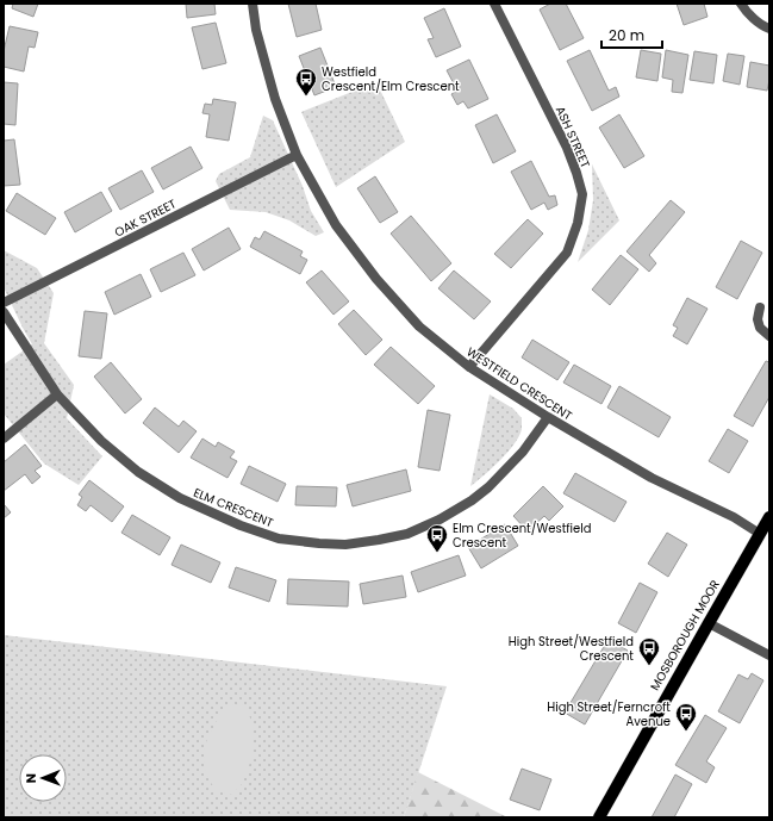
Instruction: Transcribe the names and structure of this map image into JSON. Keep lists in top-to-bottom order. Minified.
{"streets":{"main road":["MOSBOROUGH MOOR"],"street":["ASH STREET","OAK STREET","WESTFIELD CRESCENT","ELM CRESCENT"]},"crossings":[["ASH STREET","WESTFIELD CRESCENT"],["OAK STREET","WESTFIELD CRESCENT"],["WESTFIELD CRESCENT","ELM CRESCENT"],["WESTFIELD CRESCENT","MOSBOROUGH MOOR"]],"places":{"bus stop":["Westfield Crescent/Elm Crescent","Elm Crescent/Westfield Crescent","High Street/Westfield Crescent","High Street/Ferncroft Avenue"]},"scale_bar":"20 m","north":"left"}
